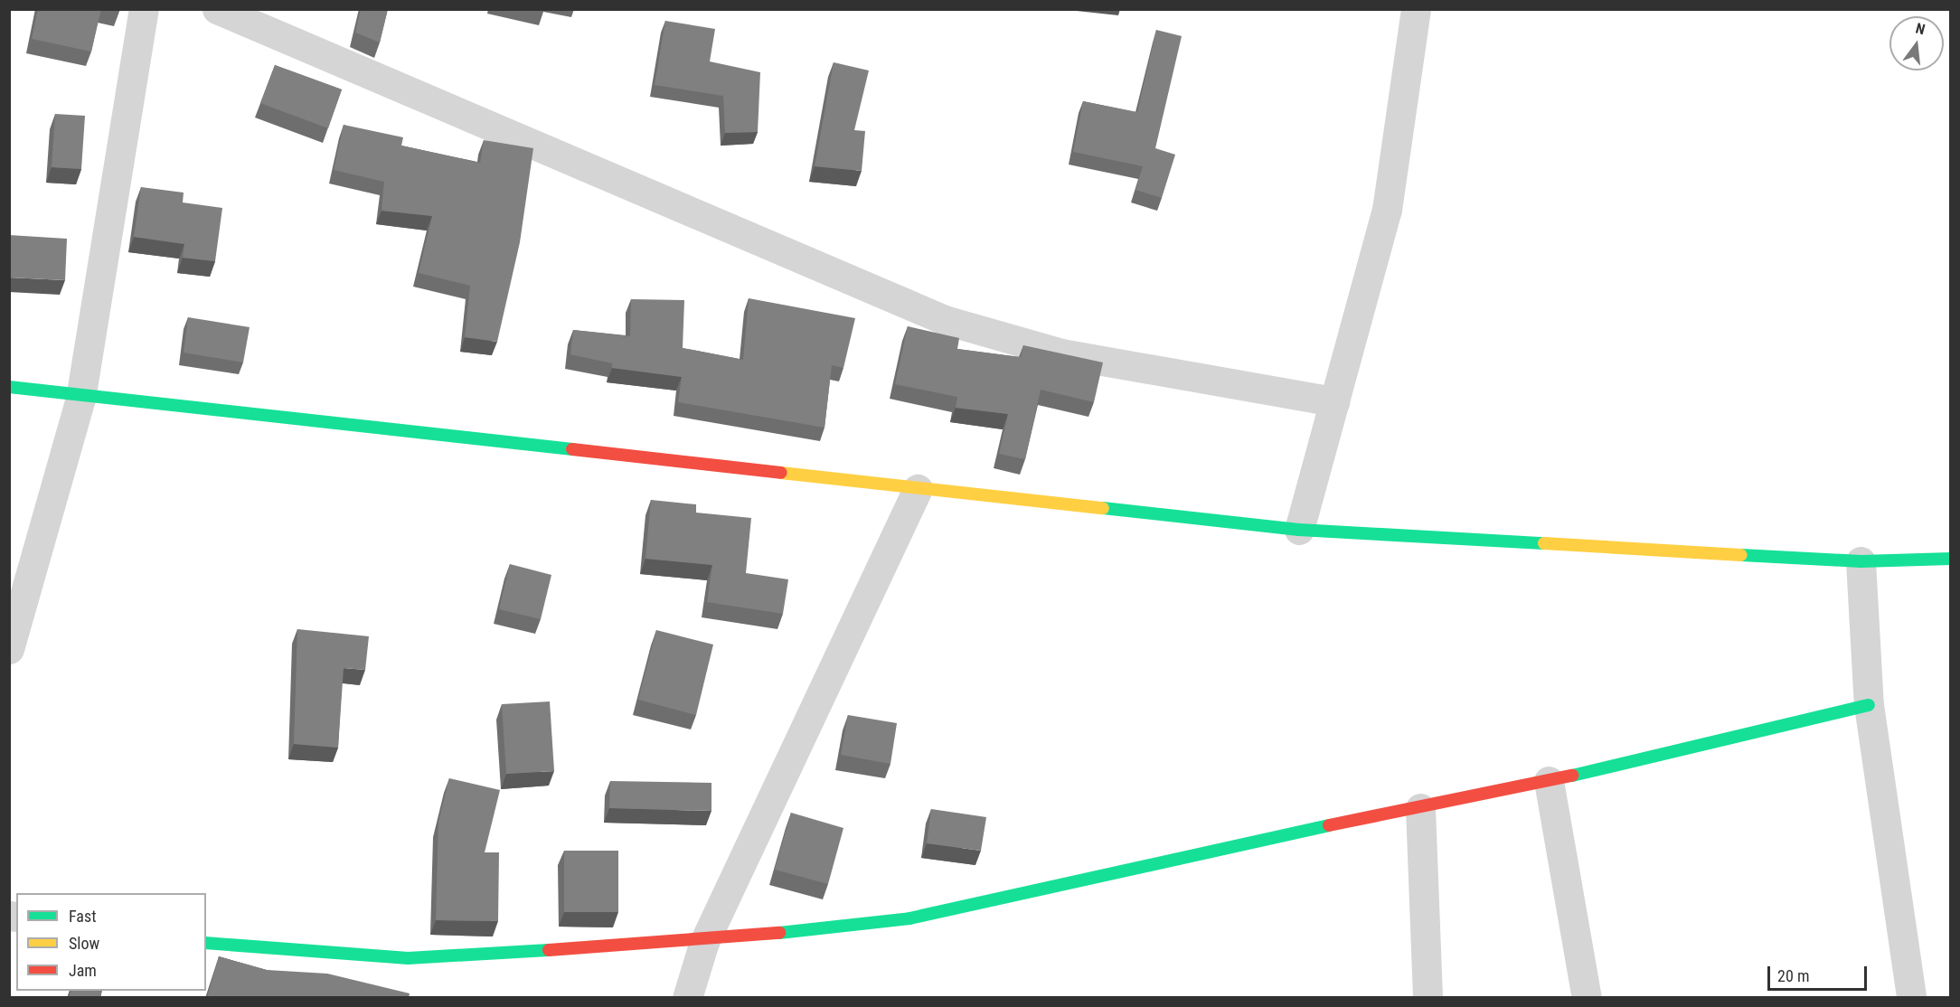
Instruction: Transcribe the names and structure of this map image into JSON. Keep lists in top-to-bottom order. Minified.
{"legend":["Fast","Slow","Jam"],"scale_bar":"20 m","north":"top"}
